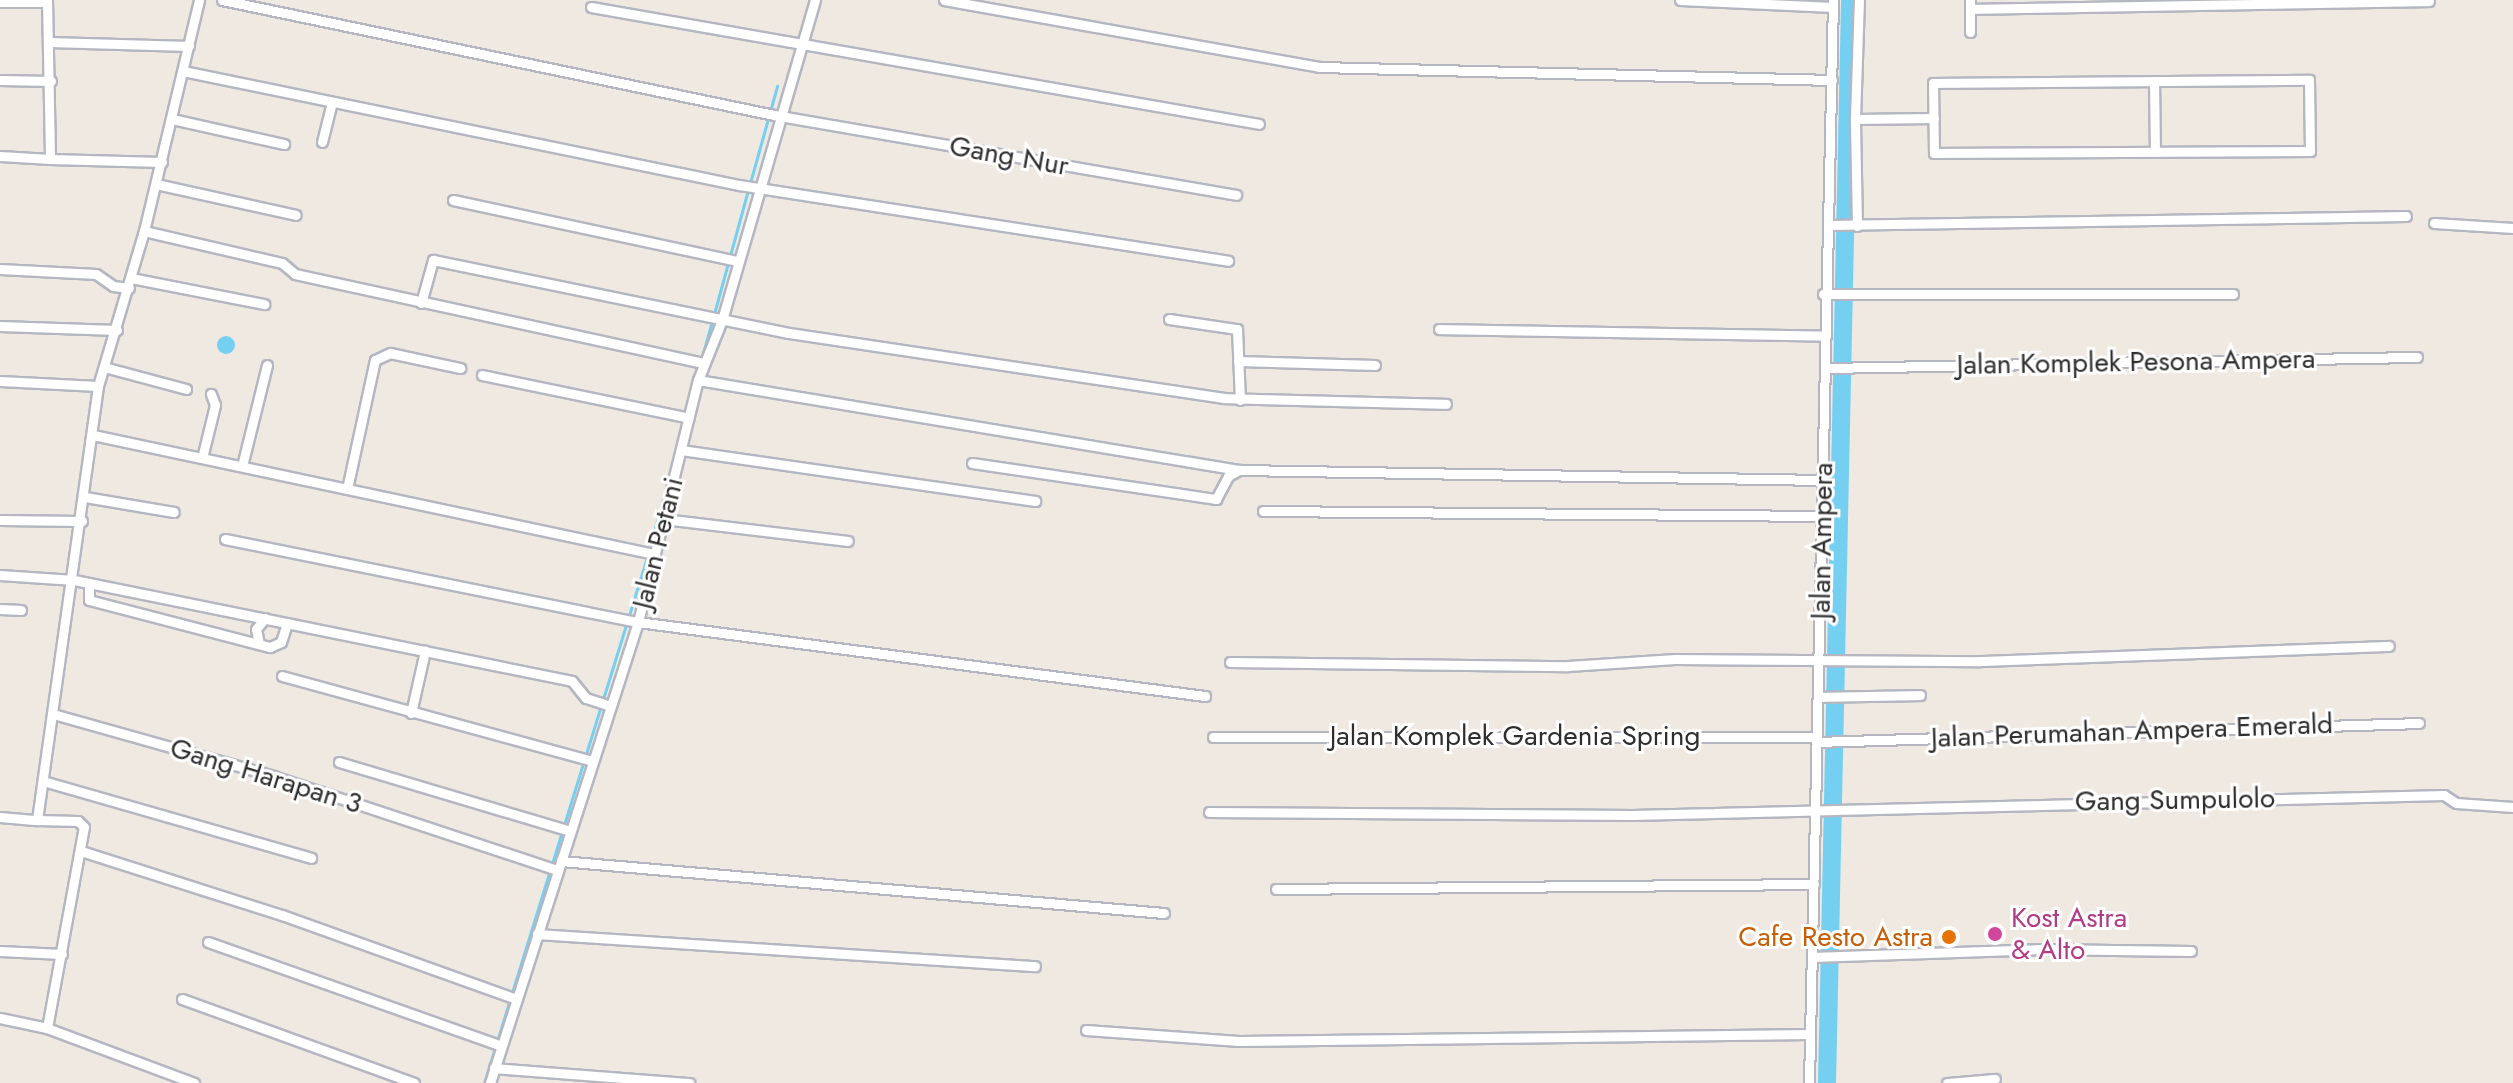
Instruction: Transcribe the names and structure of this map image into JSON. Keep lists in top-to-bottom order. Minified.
{"streets":{"street":["Gang Nur","Jalan Komplek Pesona Ampera","Jalan Ampera","Jalan Petani","Jalan Perumahan Ampera Emerald","Jalan Komplek Gardenia Spring","Gang Harapan 3","Gang Sumpulolo"]},"crossings":[["Gang Nur","Jalan Petani"],["Jalan Komplek Pesona Ampera","Jalan Ampera"],["Jalan Ampera","Jalan Perumahan Ampera Emerald"],["Jalan Ampera","Jalan Komplek Gardenia Spring"],["Jalan Ampera","Gang Sumpulolo"],["Jalan Petani","Gang Harapan 3"],["Jalan Perumahan Ampera Emerald","Jalan Komplek Gardenia Spring"]],"places":["Kost Astra & Alto","Cafe Resto Astra"]}
